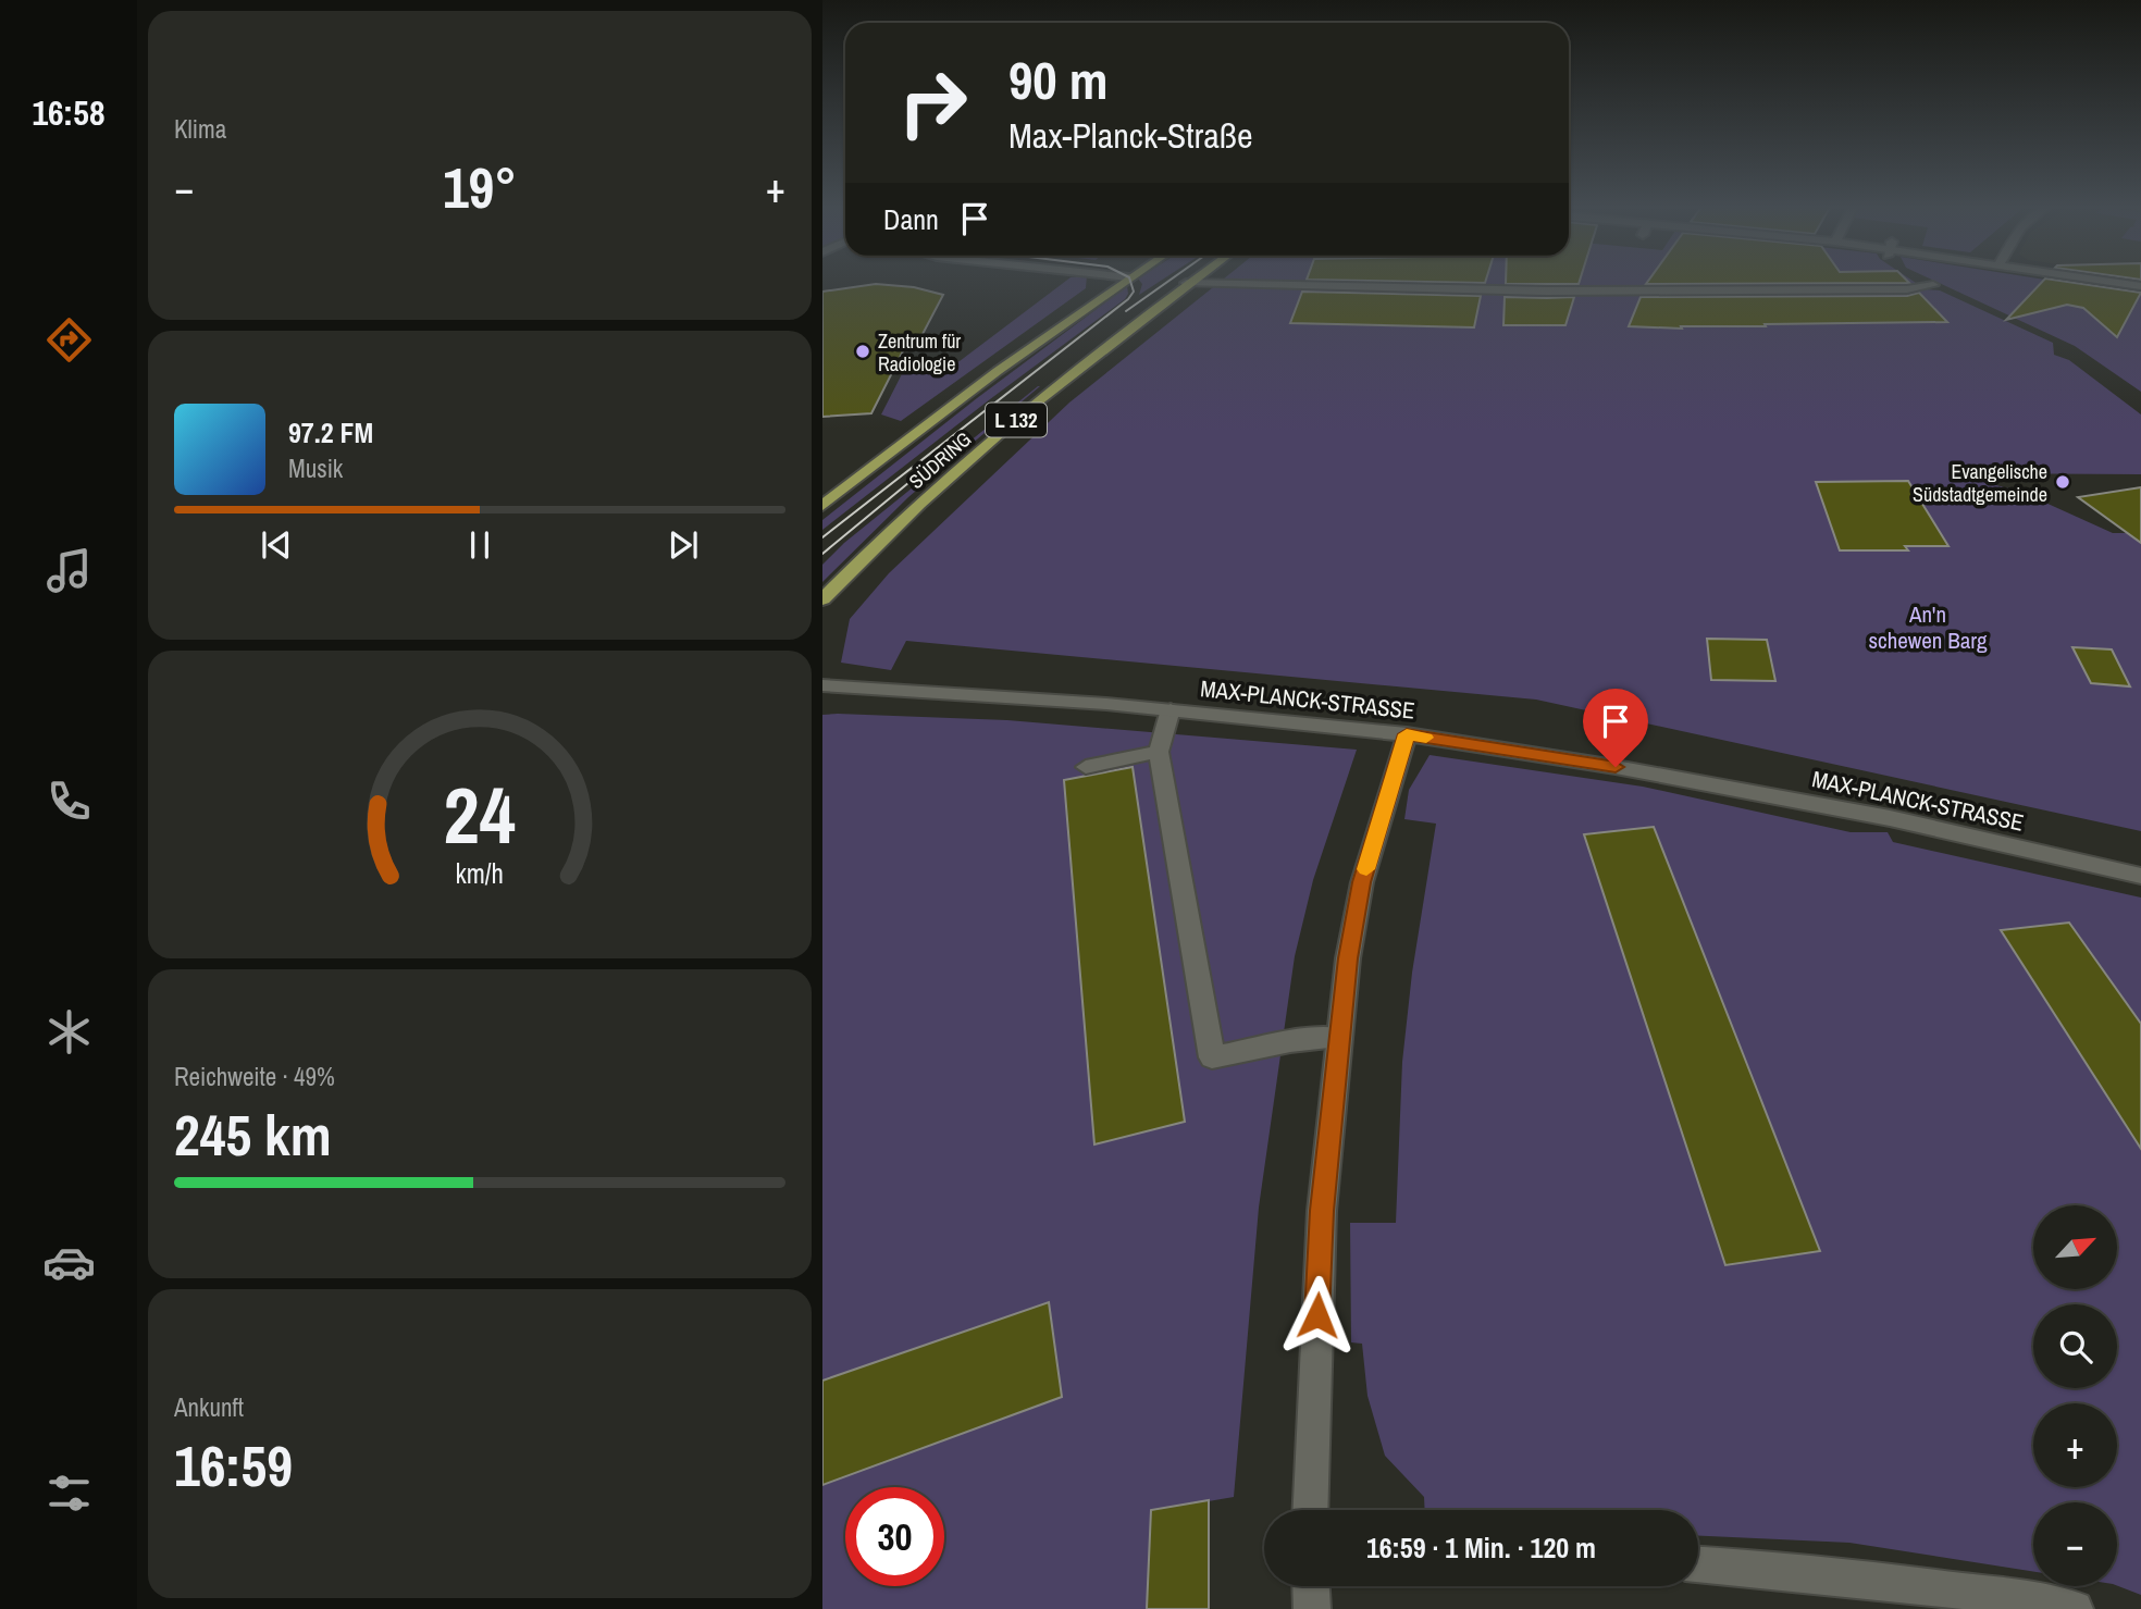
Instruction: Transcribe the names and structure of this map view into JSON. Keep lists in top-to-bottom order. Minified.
{"streets":{"main road":["L 132","SÜDRING"],"street":["MAX-PLANCK-STRASSE"]},"parks":["An'n schewen Barg"],"places":["Zentrum für Radiologie","Evangelische Südstadtgemeinde"],"north":"top right","page":{"tabs":"16:58","tile":["Klima",["Reichweite · 49%","245 km"],["Ankunft","16:59"]],"turn":["90 m","Max-Planck-Straße"],"heat":["−","19°","+"],"then":"Dann","song":["97.2 FM","Musik"],"map_buttons":["+","−"],"limit":"30","trip":"16:59 · 1 Min. · 120 m","gauge":["24","km/h"]}}
